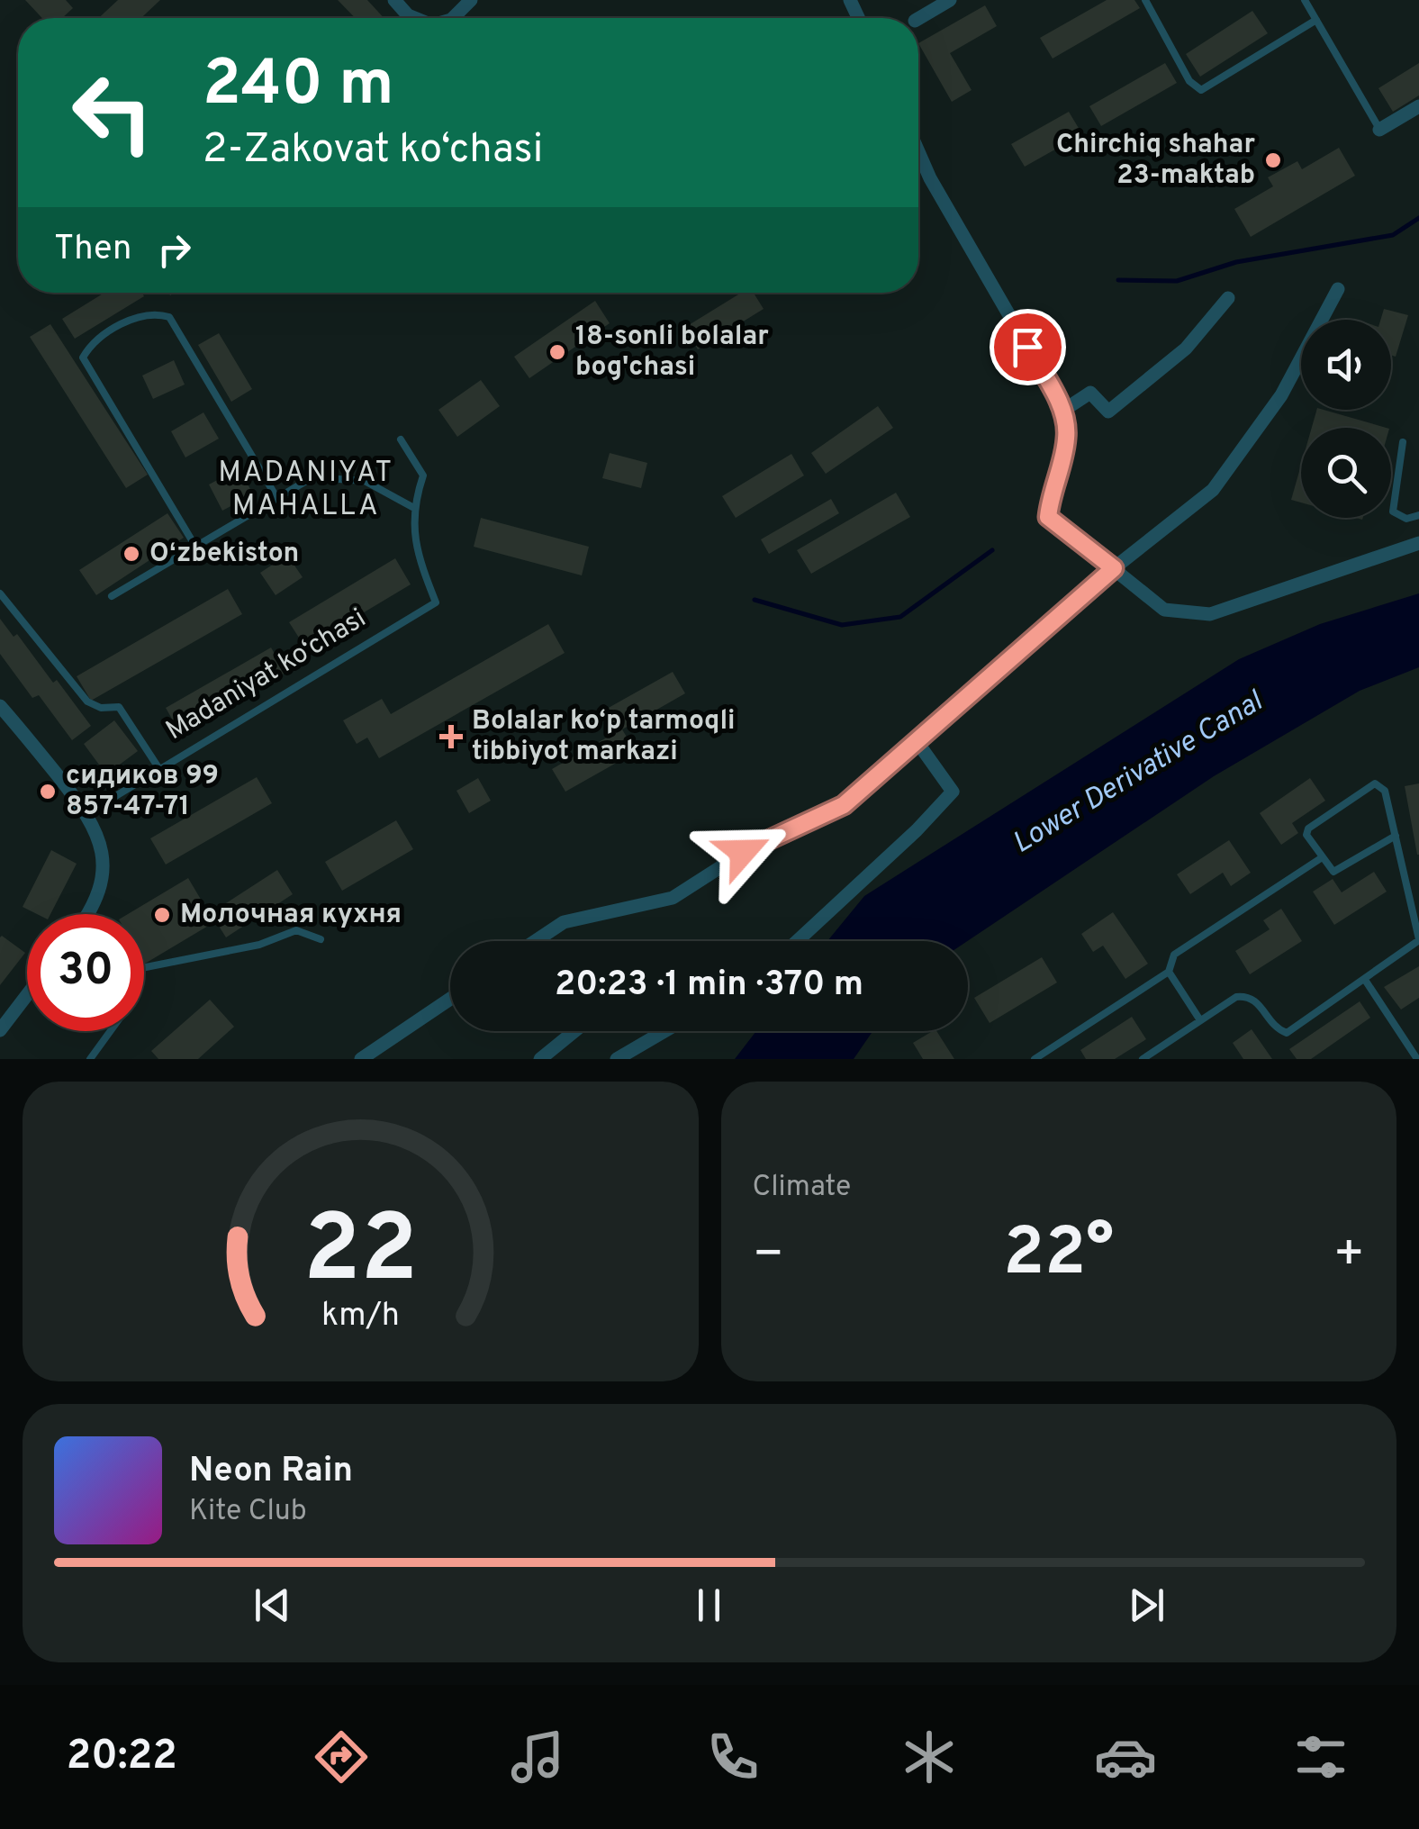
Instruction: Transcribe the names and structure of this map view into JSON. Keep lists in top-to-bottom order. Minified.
{"streets":{"lane":["Madaniyat ko‘chasi"]},"districts":["MADANIYAT MAHALLA"],"water":["Lower Derivative Canal"],"places":{"other":["Chirchiq shahar 23-maktab","18-sonli bolalar bog'chasi","Oʻzbekiston","сидиков 99 857-47-71","Молочная кухня"],"health":["Bolalar ko‘p tarmoqli tibbiyot markazi"]},"page":{"turn":["240 m","2-Zakovat ko‘chasi"],"then":"Then","limit":"30","trip":"20:23 · 1 min · 370 m","tile":"Climate","heat":["−","22°","+"],"song":["Neon Rain","Kite Club"],"tabs":"20:22","gauge":["22","km/h"]}}
